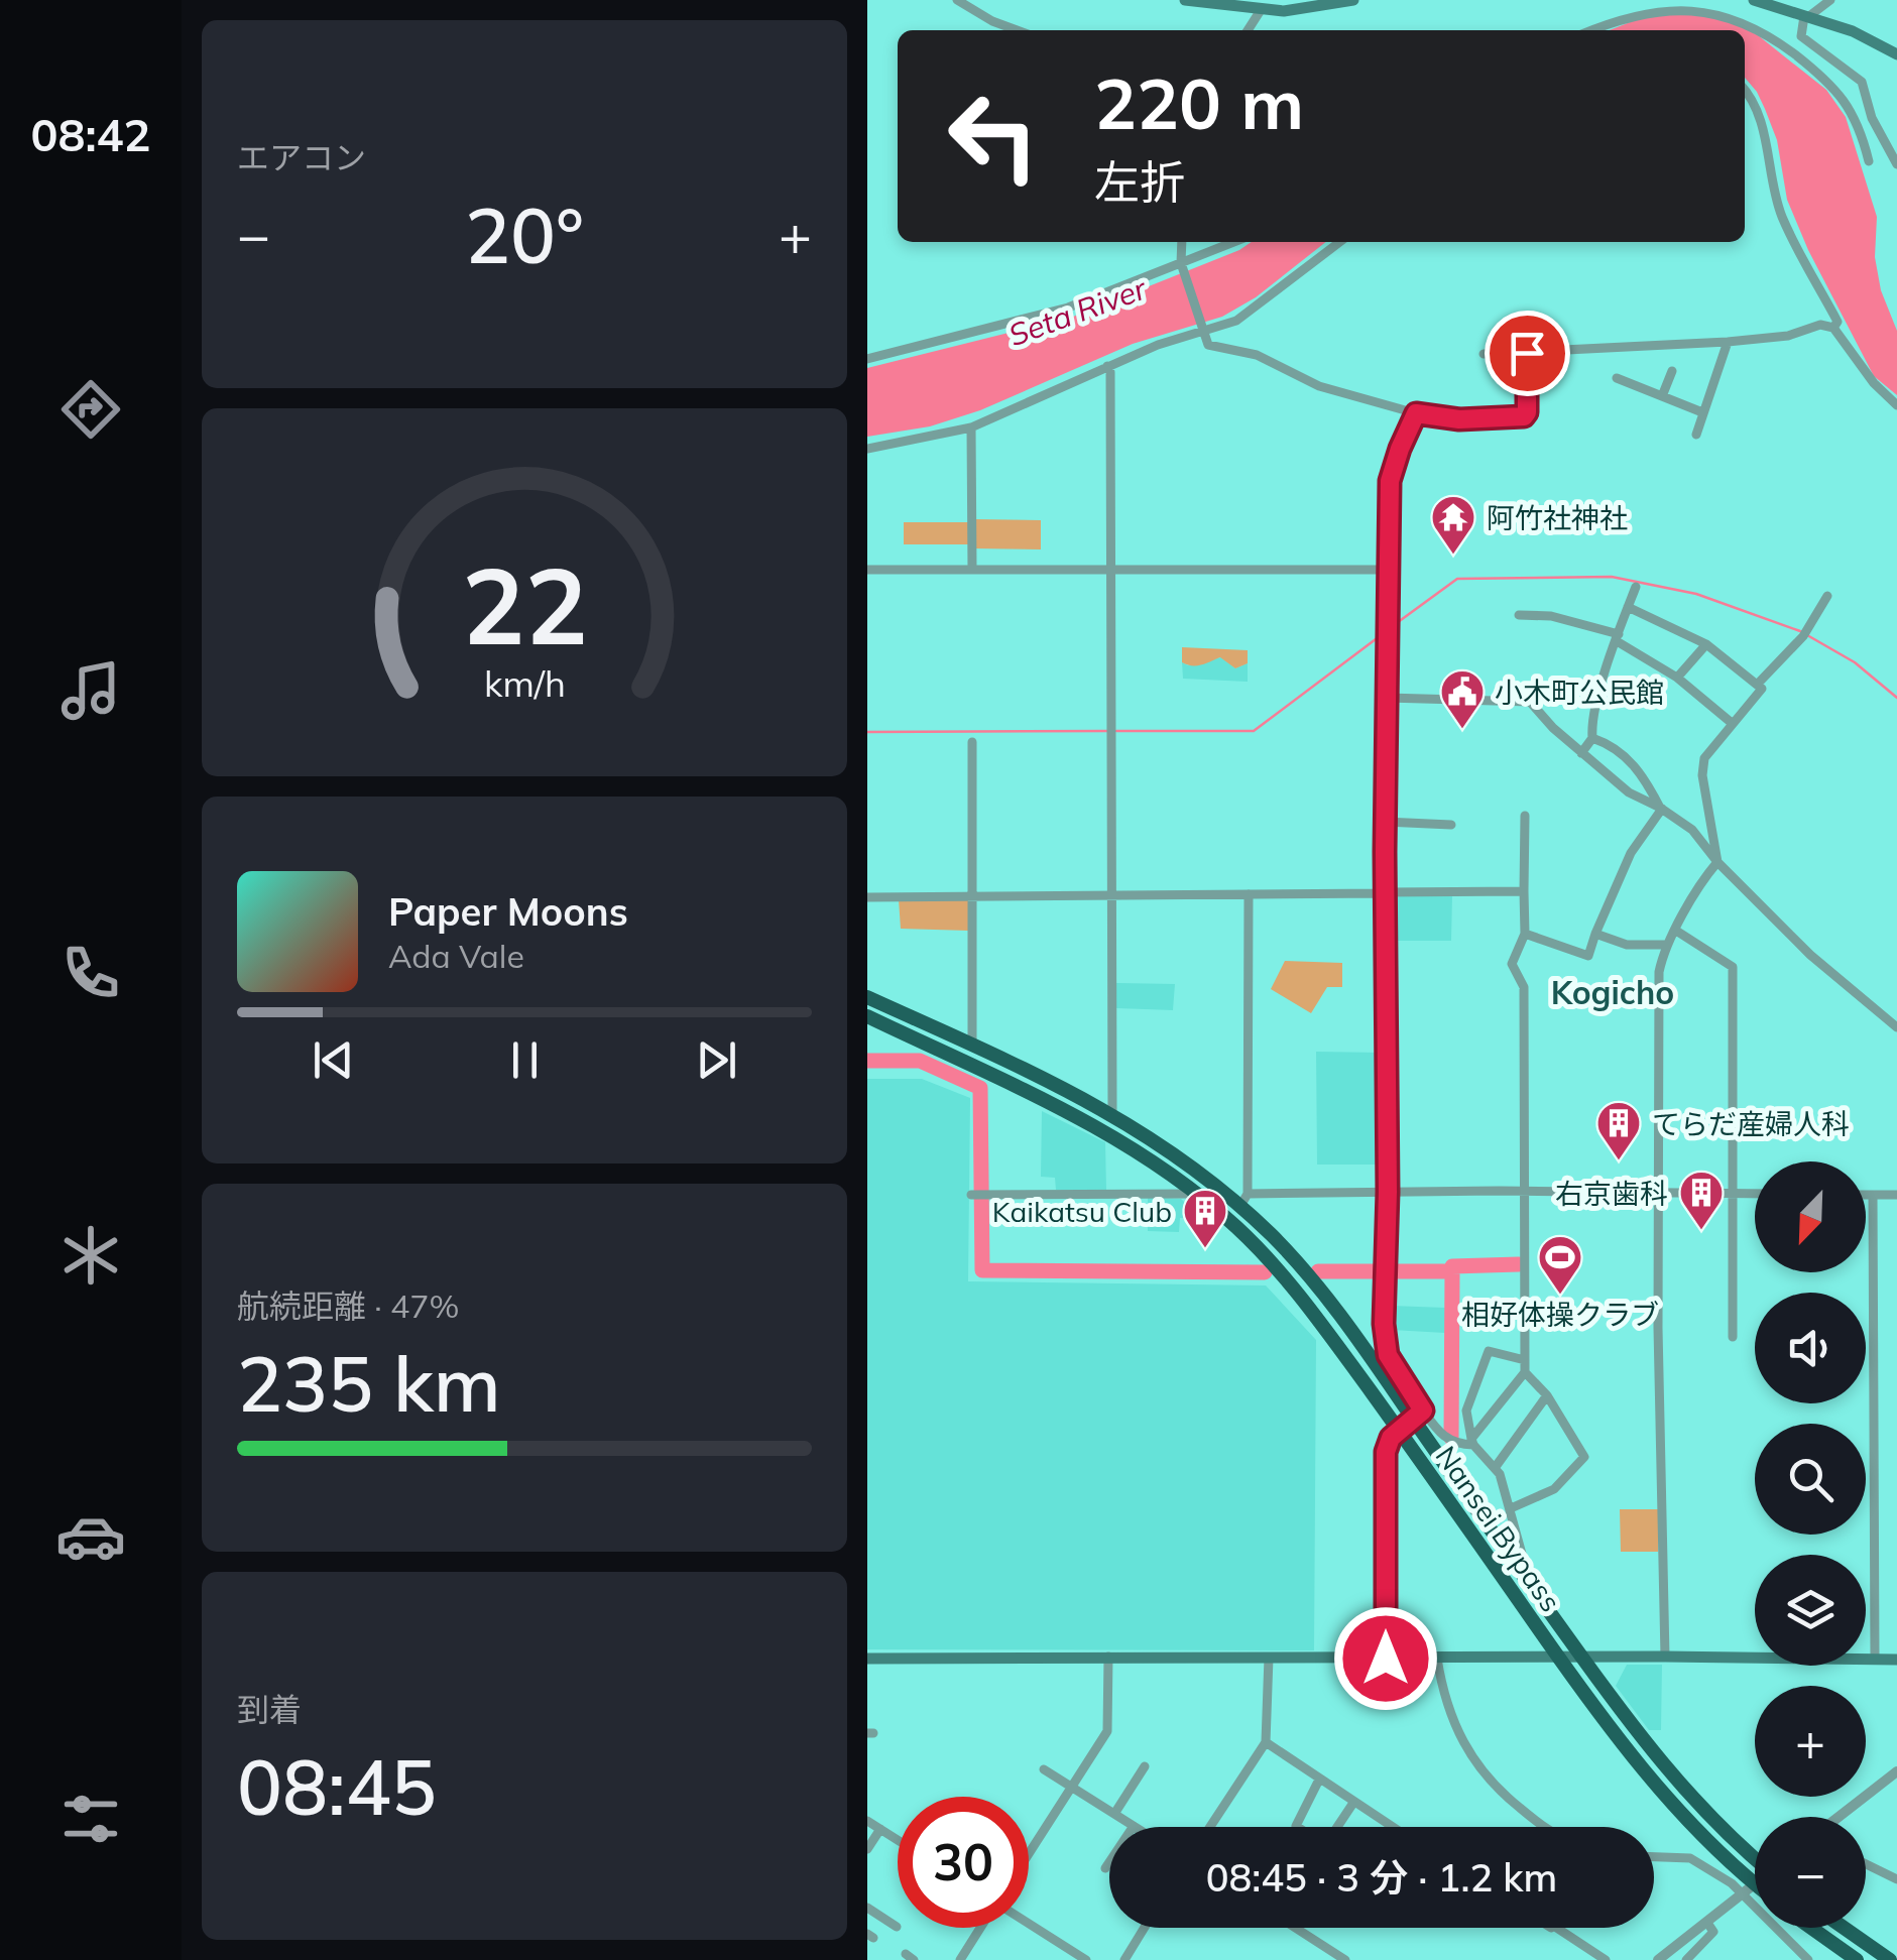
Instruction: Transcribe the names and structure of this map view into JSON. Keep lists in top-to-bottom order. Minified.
{"streets":{"highway":["Nansei Bypass"]},"districts":["Kogicho"],"water":["Seta River"],"places":{"temple":["阿竹社神社"],"public building":["小木町公民館"],"building":["てらだ産婦人科","右京歯科","Kaikatsu Club"],"sports":["相好体操クラブ"]},"north":"bottom left","page":{"tabs":"08:42","tile":["エアコン",["航続距離 · 47%","235 km"],["到着","08:45"]],"turn":["220 m","左折"],"heat":["−","20°","+"],"song":["Paper Moons","Ada Vale"],"map_buttons":["+","−"],"limit":"30","trip":"08:45 · 3 分 · 1.2 km","gauge":["22","km/h"]}}
